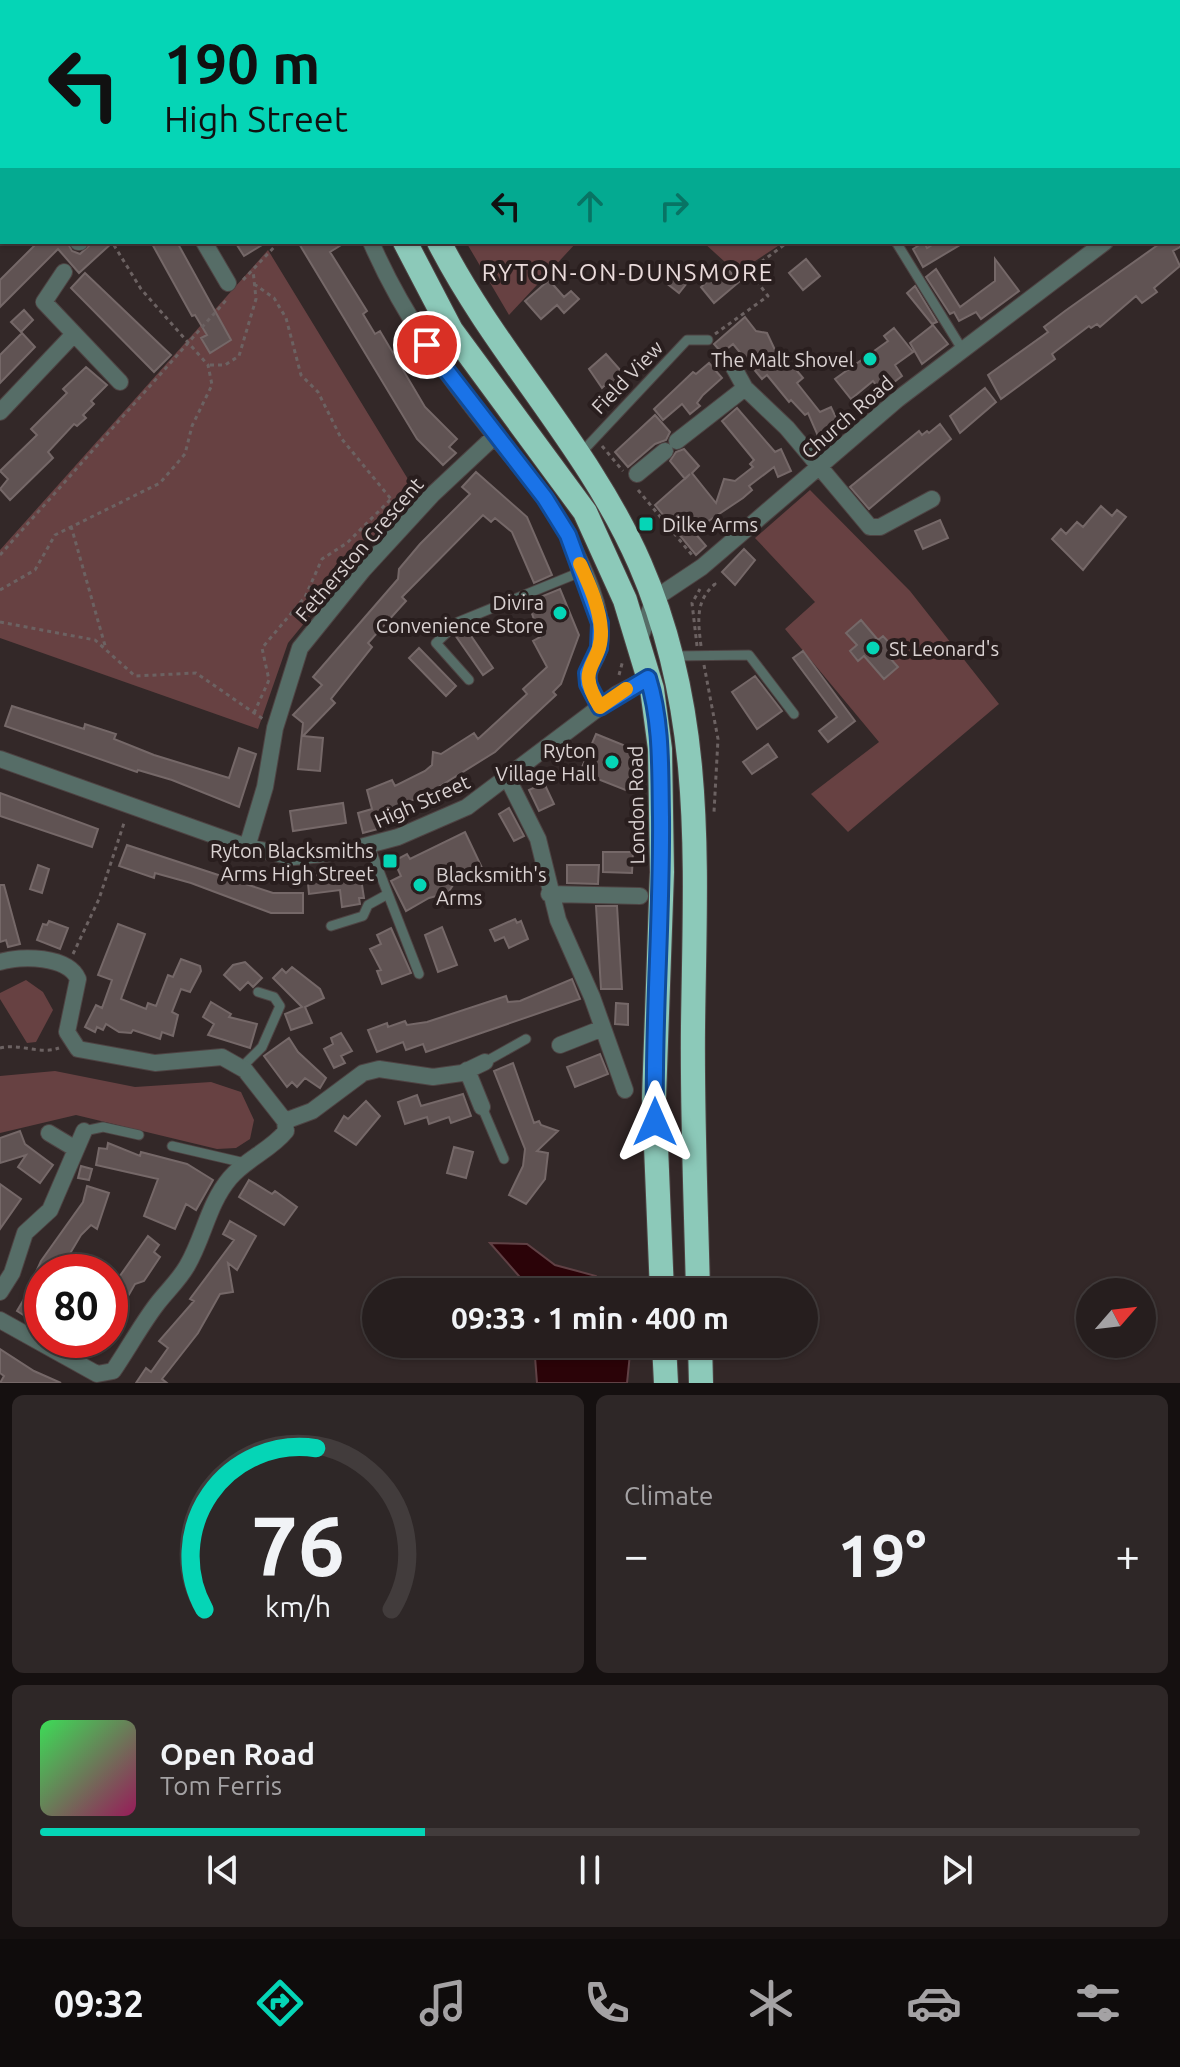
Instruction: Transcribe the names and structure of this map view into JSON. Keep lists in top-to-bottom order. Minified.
{"streets":{"highway":["London Road"],"street":["Church Road","Fetherston Crescent","High Street"],"lane":["Field View"]},"crossings":[["Fetherston Crescent","High Street"],["High Street","London Road"]],"districts":["RYTON-ON-DUNSMORE"],"places":{"other":["The Malt Shovel","Divira Convenience Store","St Leonard's","Ryton Village Hall","Blacksmith's Arms"],"transit":["Dilke Arms","Ryton Blacksmiths Arms High Street"]},"north":"top right","page":{"turn":["190 m","High Street"],"limit":"80","trip":"09:33 · 1 min · 400 m","tile":"Climate","heat":["−","19°","+"],"song":["Open Road","Tom Ferris"],"tabs":"09:32","gauge":["76","km/h"]}}
